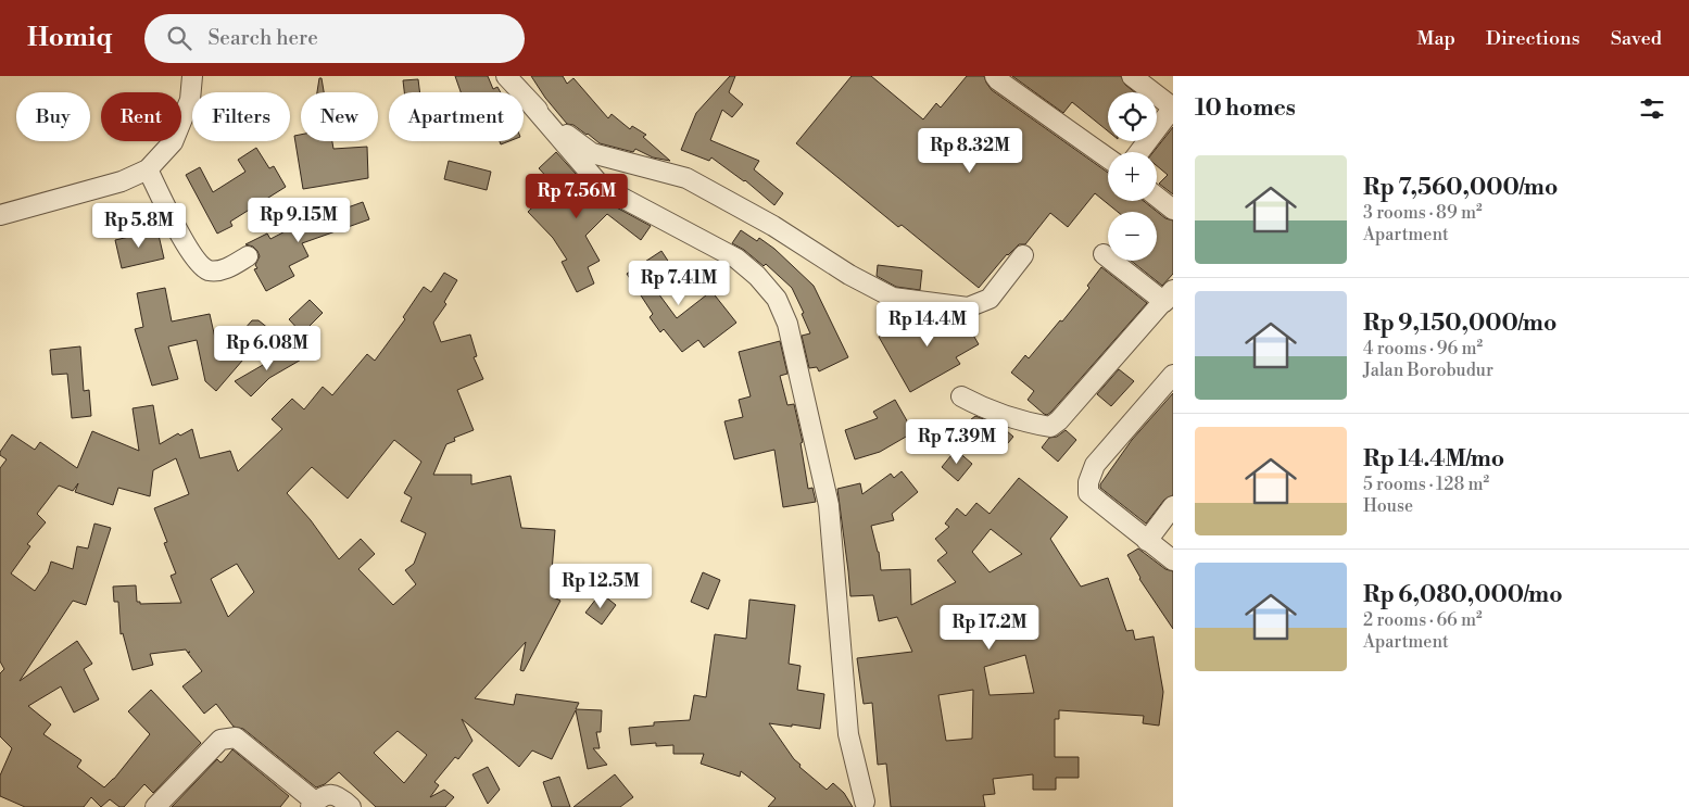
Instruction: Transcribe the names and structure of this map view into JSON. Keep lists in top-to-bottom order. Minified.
{"page":{"header":"Homiq","search":"Search here","nav":["Map","Directions","Saved"],"heading":"10 homes","map_buttons":["+","−"],"chip":["Buy","Rent","Filters","New","Apartment"],"price":["Rp 8.32M","Rp 7.56M","Rp 9.15M","Rp 5.8M","Rp 7.41M","Rp 14.4M","Rp 6.08M","Rp 7.39M","Rp 12.5M","Rp 17.2M"],"list":[{"name":"Rp 7,560,000/mo","note":"3 rooms · 89 m² · Apartment"},{"name":"Rp 9,150,000/mo","note":"4 rooms · 96 m² · Jalan Borobudur"},{"name":"Rp 14.4M/mo","note":"5 rooms · 128 m² · House"},{"name":"Rp 6,080,000/mo","note":"2 rooms · 66 m² · Apartment"}]}}
